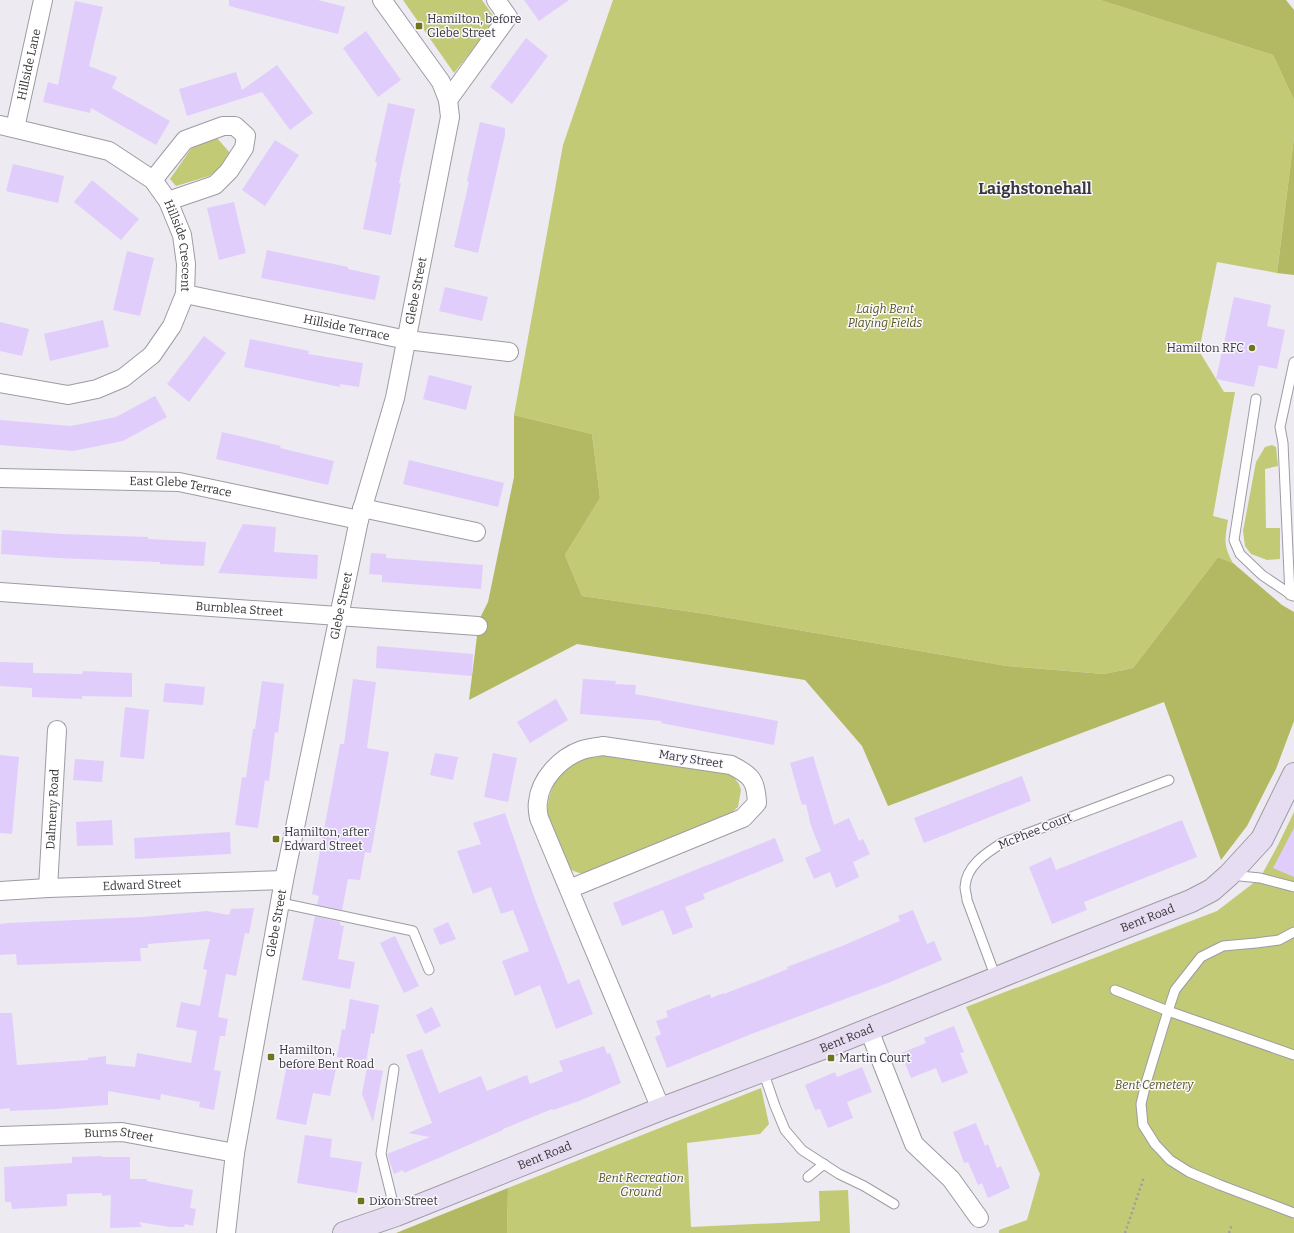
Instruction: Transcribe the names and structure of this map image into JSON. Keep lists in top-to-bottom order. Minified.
{"streets":{"street":["Hillside Lane","Hillside Crescent","Glebe Street","Hillside Terrace","East Glebe Terrace","Burnblea Street","Mary Street","Dalmeny Road","Edward Street","Bent Road","Burns Street"],"lane":["McPhee Court"]},"crossings":[["Hillside Lane","Hillside Crescent"],["Hillside Crescent","Hillside Terrace"],["Glebe Street","Hillside Terrace"],["Glebe Street","East Glebe Terrace"],["Glebe Street","Burnblea Street"],["Glebe Street","Edward Street"],["Glebe Street","Burns Street"],["Mary Street","Bent Road"],["Dalmeny Road","Edward Street"],["McPhee Court","Bent Road"]],"districts":["Laighstonehall"],"parks":["Laigh Bent Playing Fields","Bent Cemetery","Bent Recreation Ground"],"places":{"transit":["Hamilton, before Glebe Street","Hamilton, after Edward Street","Hamilton, before Bent Road","Martin Court","Dixon Street"],"other":["Hamilton RFC"]}}
